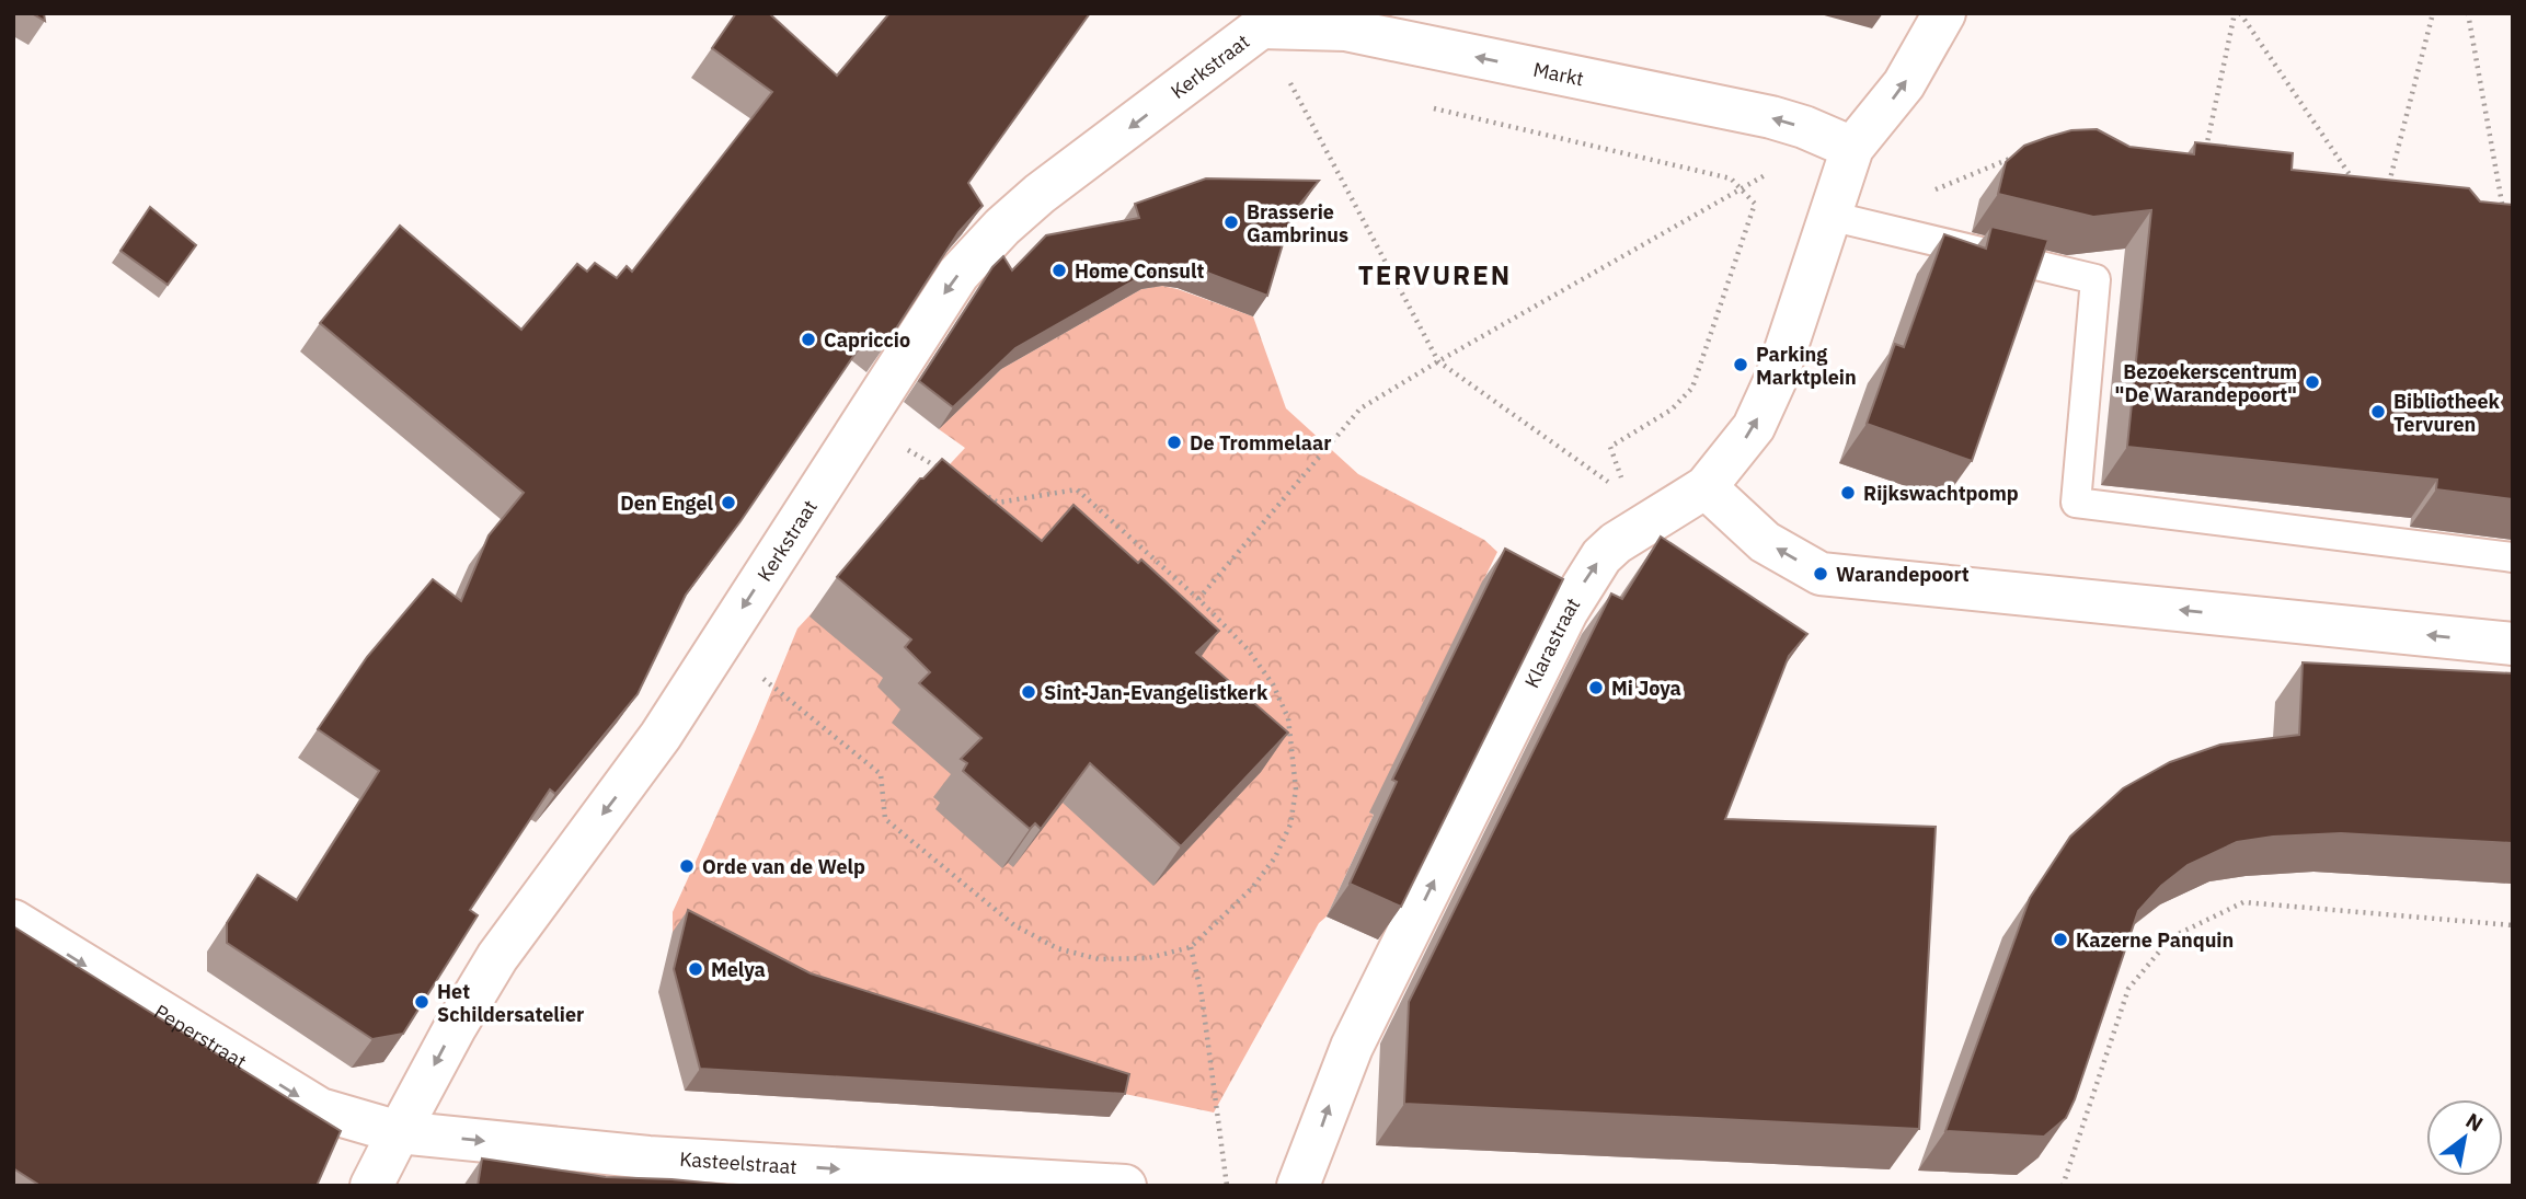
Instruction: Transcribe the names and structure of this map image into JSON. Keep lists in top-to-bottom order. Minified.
{"streets":{"street":["Kerkstraat","Markt","Klarastraat","Peperstraat","Kasteelstraat"]},"crossings":[["Kerkstraat","Markt"],["Kerkstraat","Peperstraat"],["Kerkstraat","Kasteelstraat"],["Markt","Klarastraat"],["Peperstraat","Kasteelstraat"]],"one_way":["Kerkstraat","Markt","Klarastraat","Peperstraat","Kasteelstraat"],"districts":["TERVUREN"],"places":["Brasserie Gambrinus","Home Consult","Capriccio","Parking Marktplein","Bezoekerscentrum \"De Warandepoort\"","Bibliotheek Tervuren","De Trommelaar","Rijkswachtpomp","Den Engel","Warandepoort","Mi Joya","Sint-Jan-Evangelistkerk","Orde van de Welp","Kazerne Panquin","Melya","Het Schildersatelier"],"north":"top right"}
